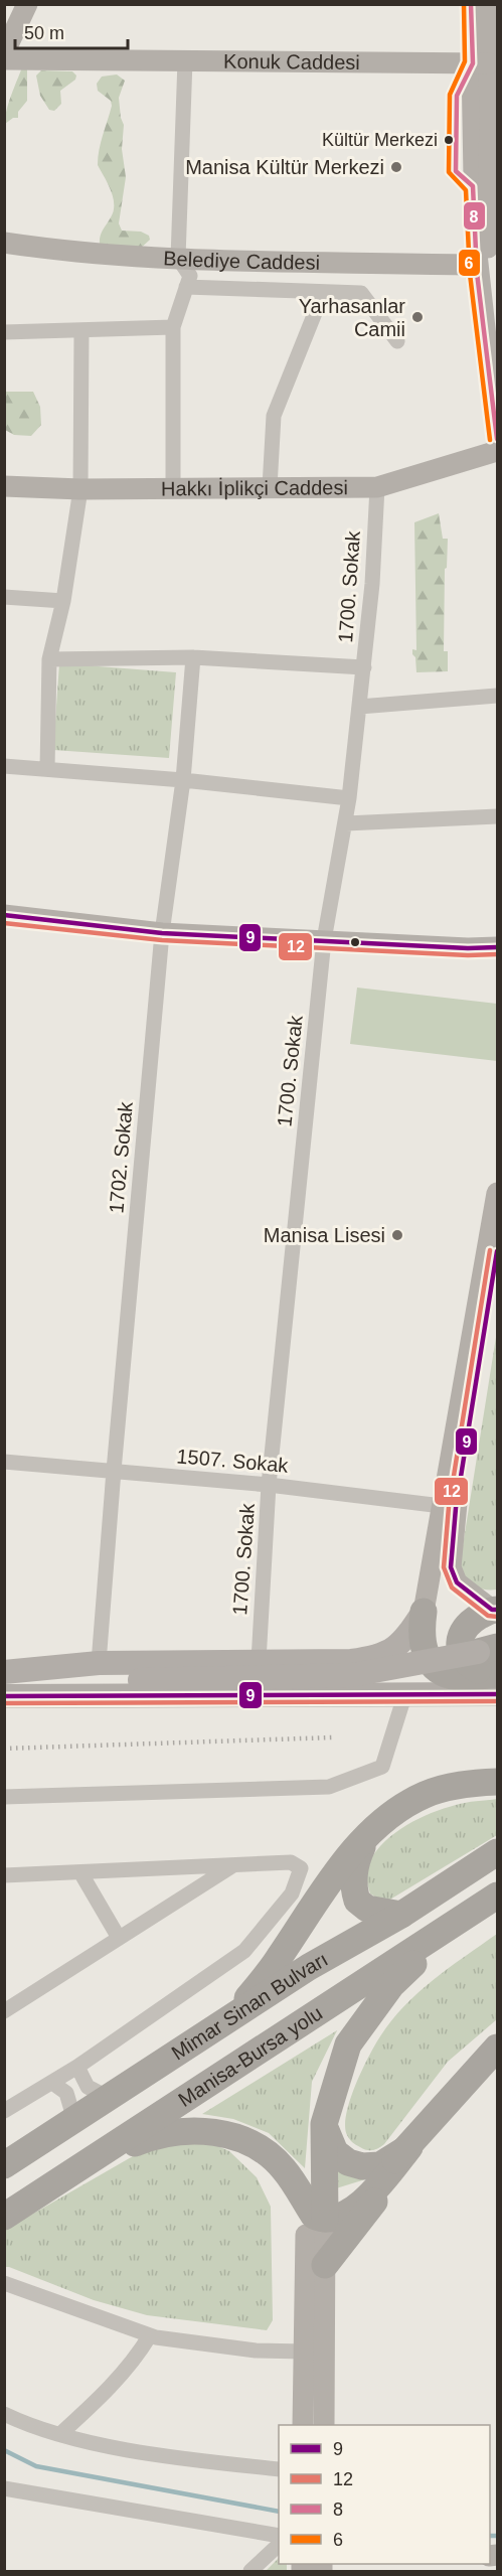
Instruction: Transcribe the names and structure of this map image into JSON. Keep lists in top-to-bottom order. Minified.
{"streets":{"highway":["Mimar Sinan Bulvarı","Manisa-Bursa yolu"],"main road":["Konuk Caddesi","Belediye Caddesi","Hakkı İplikçi Caddesi"],"street":["1700. Sokak","1702. Sokak","1507. Sokak"]},"crossings":[["Hakkı İplikçi Caddesi","1700. Sokak"],["1700. Sokak","1507. Sokak"],["1702. Sokak","1507. Sokak"]],"places":["Kültür Merkezi","Manisa Kültür Merkezi","Yarhasanlar Camii","Manisa Lisesi"],"lines":["transit line 8","transit line 6","transit line 9","transit line 12"],"legend":["9","12","8","6"],"scale_bar":"50 m"}
